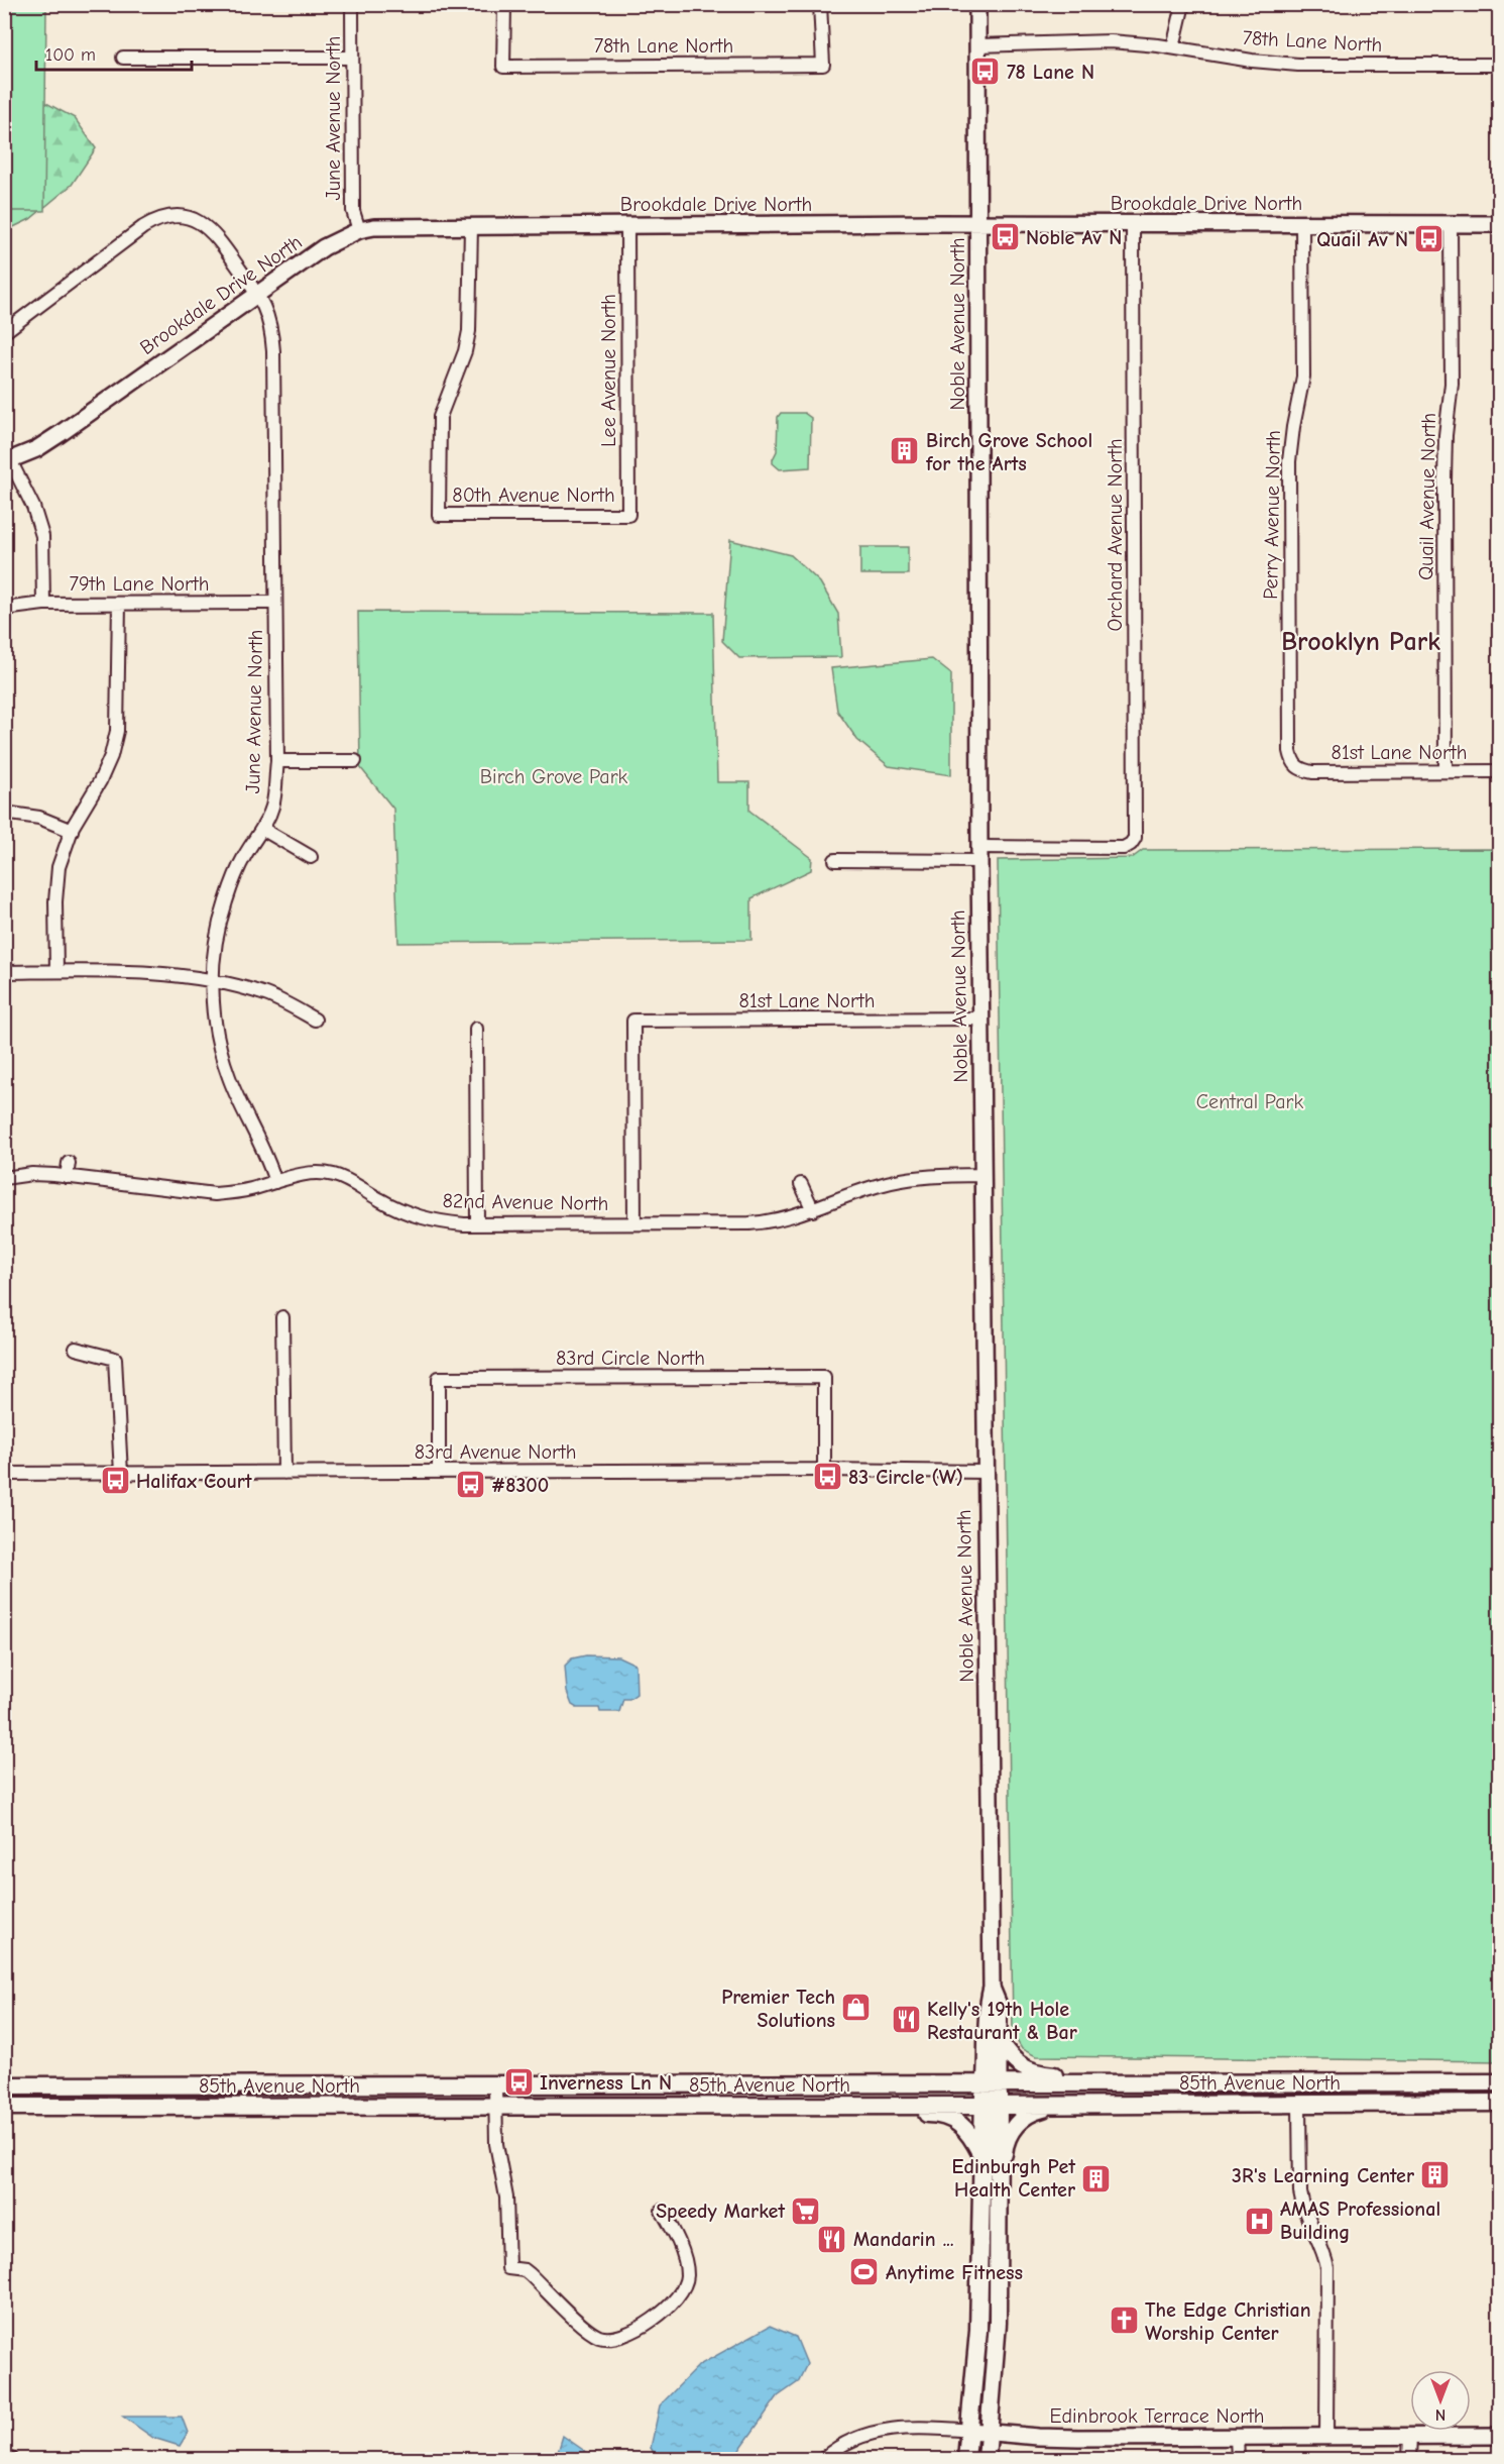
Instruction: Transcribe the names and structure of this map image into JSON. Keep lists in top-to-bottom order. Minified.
{"streets":{"main road":["85th Avenue North"],"street":["78th Lane North","June Avenue North","Brookdale Drive North","Noble Avenue North","Lee Avenue North","80th Avenue North","Quail Avenue North","Perry Avenue North","Orchard Avenue North","79th Lane North","81st Lane North","82nd Avenue North","83rd Circle North","83rd Avenue North","Edinbrook Terrace North"]},"crossings":[["78th Lane North","Noble Avenue North"],["June Avenue North","Brookdale Drive North"],["June Avenue North","79th Lane North"],["June Avenue North","82nd Avenue North"],["Brookdale Drive North","Noble Avenue North"],["Brookdale Drive North","Lee Avenue North"],["Brookdale Drive North","80th Avenue North"],["Brookdale Drive North","Quail Avenue North"],["Brookdale Drive North","Perry Avenue North"],["Brookdale Drive North","Orchard Avenue North"],["Noble Avenue North","Orchard Avenue North"],["Noble Avenue North","81st Lane North"],["Noble Avenue North","82nd Avenue North"],["Noble Avenue North","83rd Avenue North"],["Noble Avenue North","85th Avenue North"],["Lee Avenue North","80th Avenue North"],["Quail Avenue North","81st Lane North"],["Perry Avenue North","81st Lane North"],["81st Lane North","82nd Avenue North"],["83rd Circle North","83rd Avenue North"]],"districts":["Brooklyn Park"],"parks":["Birch Grove Park","Central Park"],"places":{"bus stop":["78 Lane N","Noble Av N","Quail Av N","83 Circle (W)","Halifax Court","#8300","Inverness Ln N"],"building":["Birch Grove School for the Arts","3R's Learning Center","Edinburgh Pet Health Center"],"shop":["Premier Tech Solutions"],"restaurant":["Kelly's 19th Hole Restaurant & Bar","Mandarin ..."],"supermarket":["Speedy Market"],"hospital":["AMAS Professional Building"],"sports":["Anytime Fitness"],"church":["The Edge Christian Worship Center"]},"scale_bar":"100 m","north":"bottom"}
